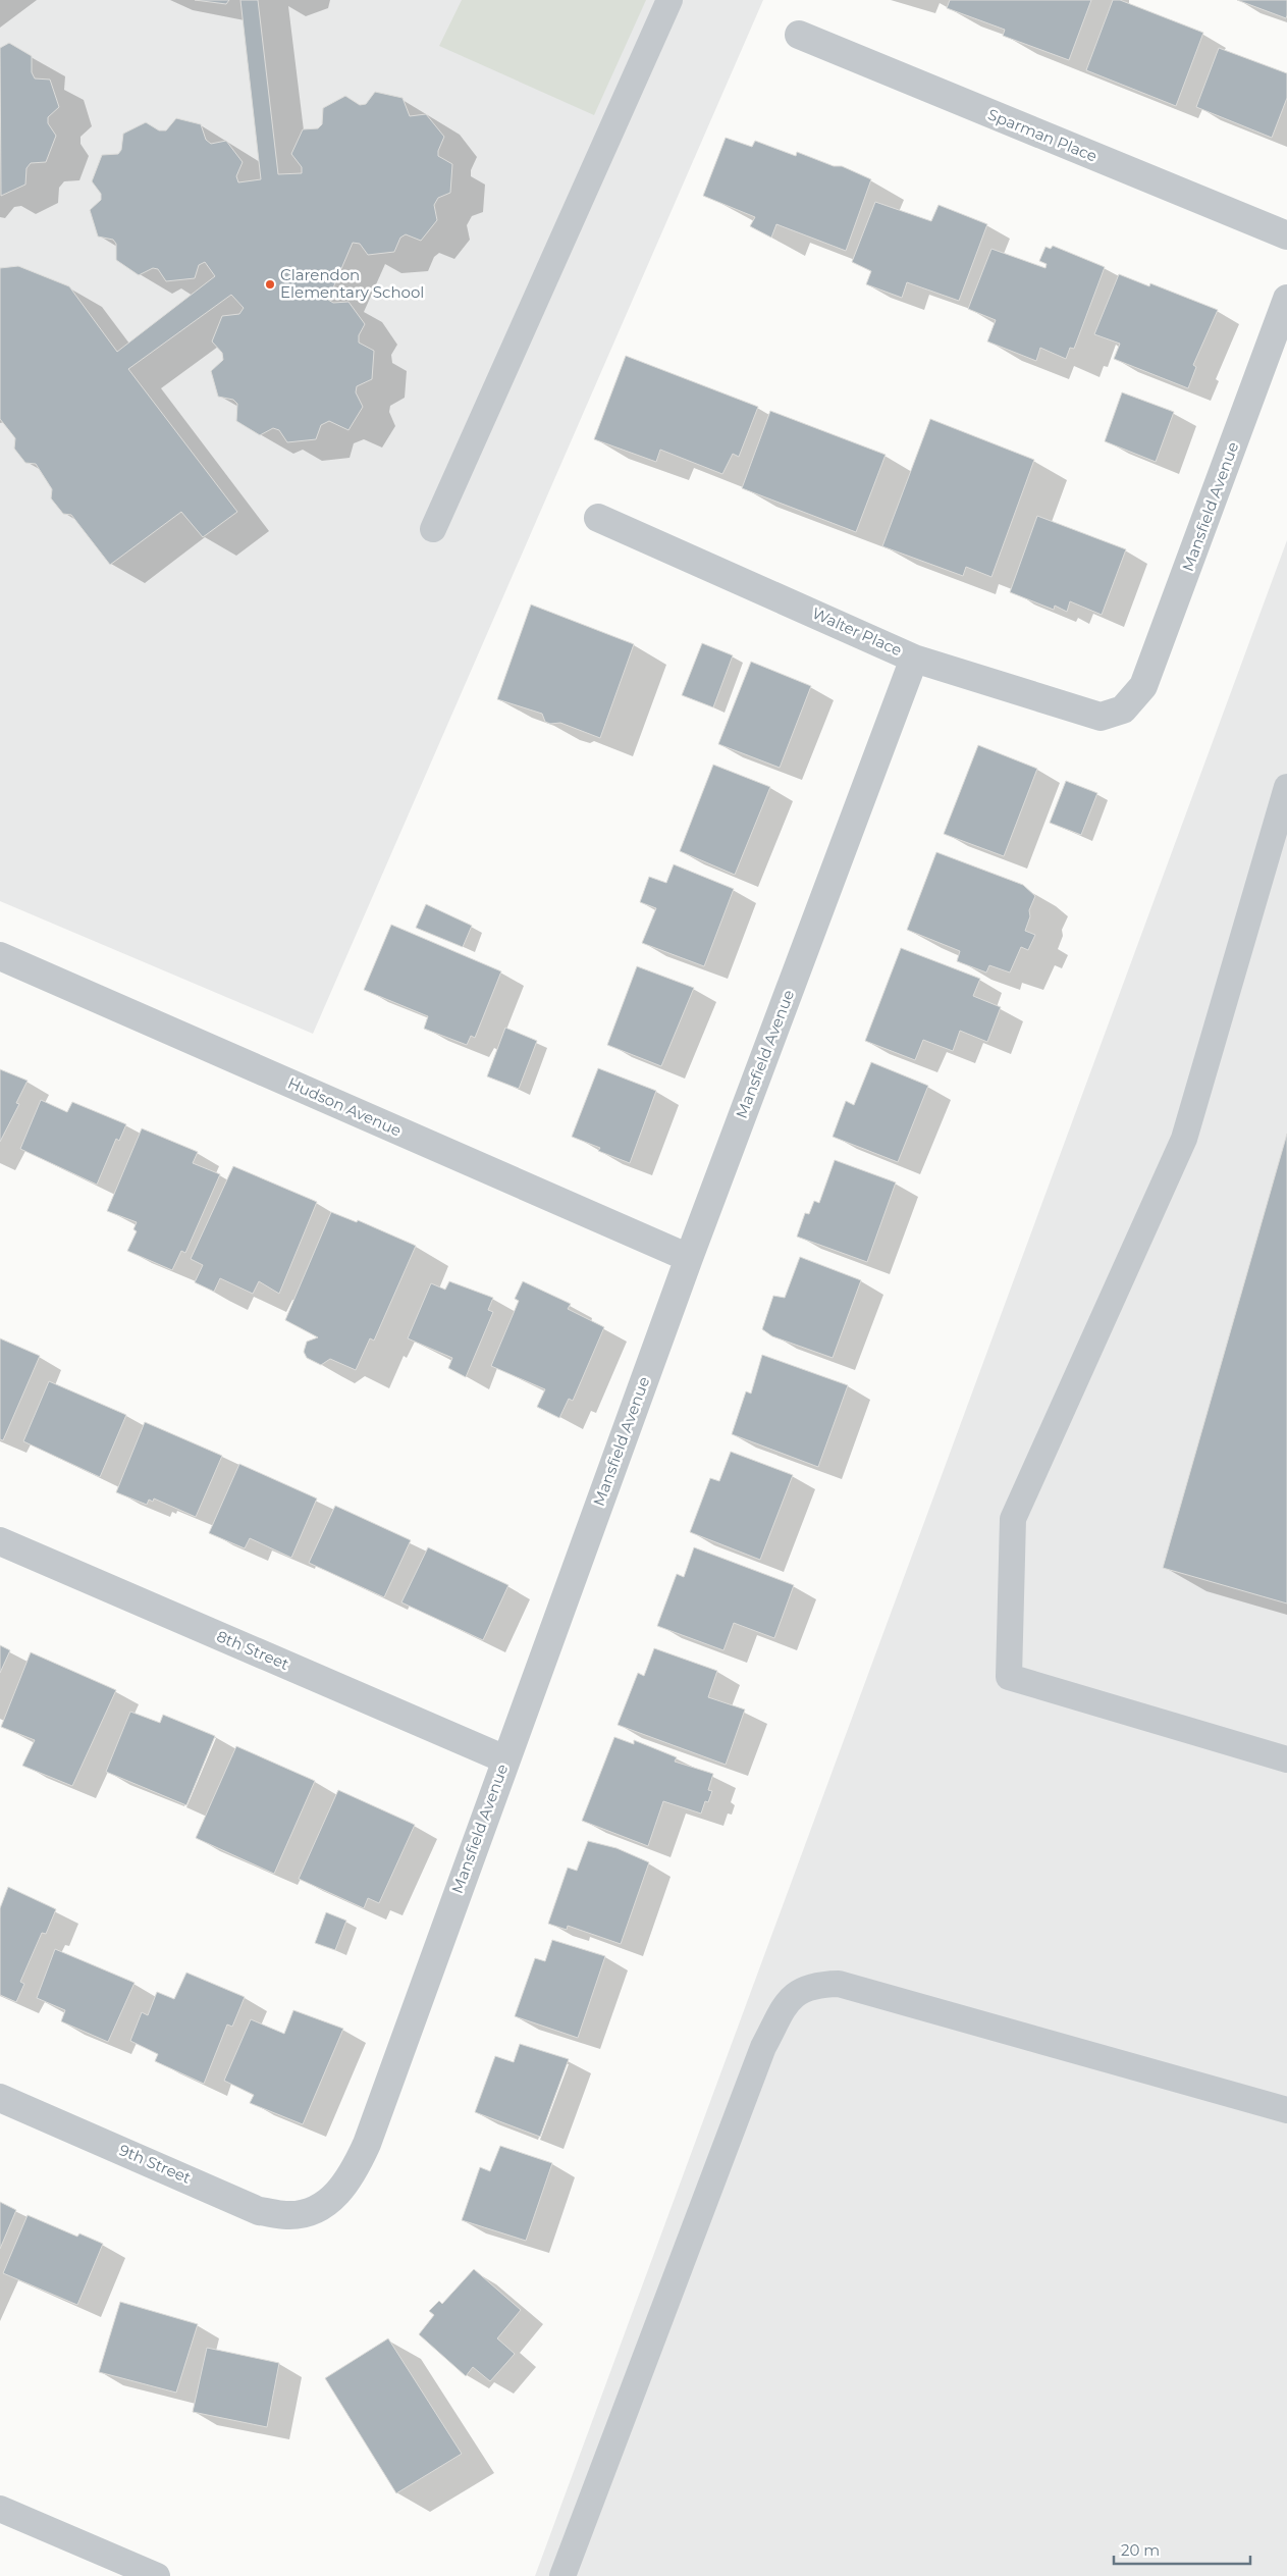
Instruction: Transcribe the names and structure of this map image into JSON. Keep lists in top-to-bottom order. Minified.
{"streets":{"street":["Sparman Place","Mansfield Avenue","Walter Place","Hudson Avenue","8th Street","9th Street"]},"crossings":[["Mansfield Avenue","Walter Place"],["Mansfield Avenue","Hudson Avenue"],["Mansfield Avenue","8th Street"],["Mansfield Avenue","9th Street"]],"places":["Clarendon Elementary School"],"scale_bar":"20 m"}
